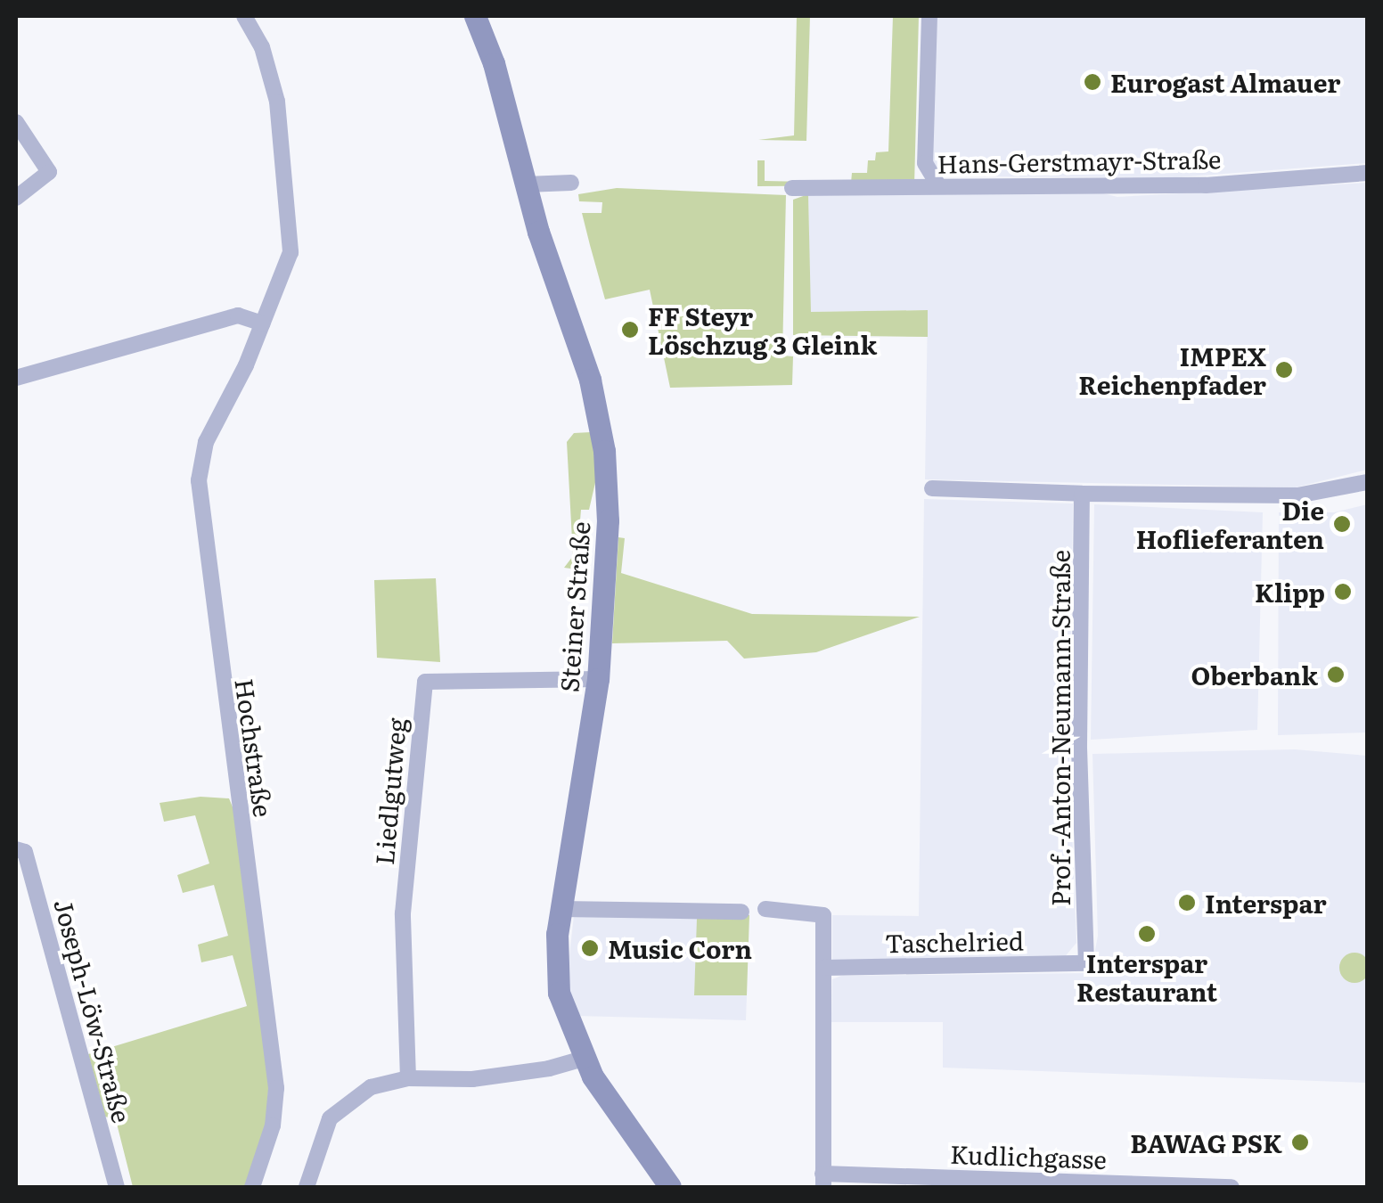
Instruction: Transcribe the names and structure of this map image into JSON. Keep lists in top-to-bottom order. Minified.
{"streets":{"street":["Hans-Gerstmayr-Straße","Steiner Straße","Prof.-Anton-Neumann-Straße","Hochstraße","Liedlgutweg","Taschelried","Joseph-Löw-Straße","Kudlichgasse"]},"crossings":[["Steiner Straße","Liedlgutweg"],["Prof.-Anton-Neumann-Straße","Taschelried"]],"places":["Eurogast Almauer","FF Steyr Löschzug 3 Gleink","IMPEX Reichenpfader","Die Hoflieferanten","Klipp","Oberbank","Interspar","Interspar Restaurant","Music Corn","BAWAG PSK"]}
